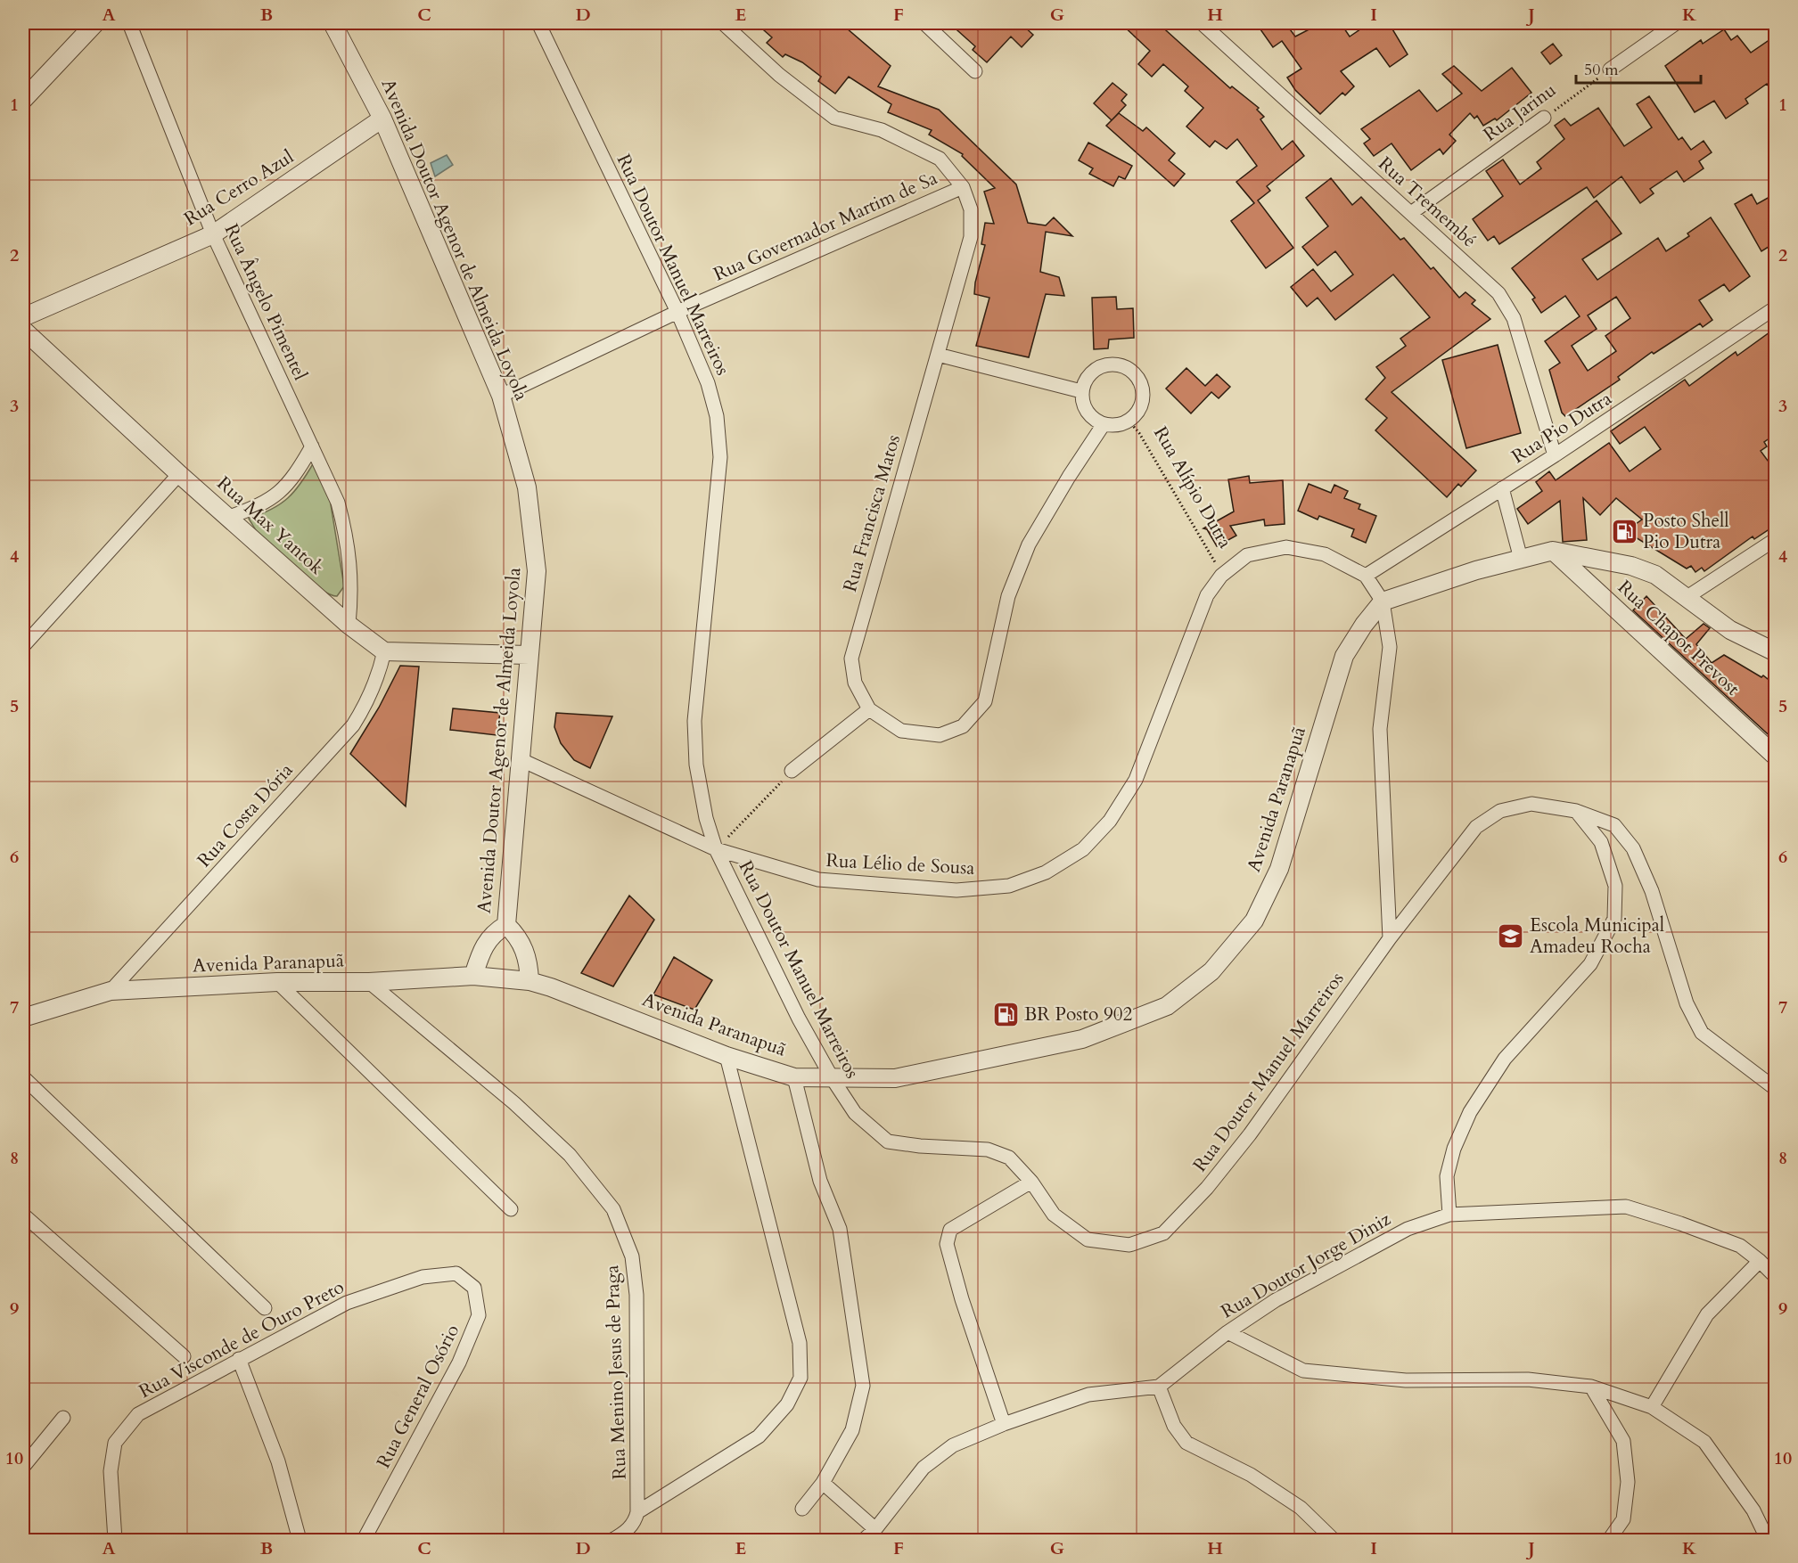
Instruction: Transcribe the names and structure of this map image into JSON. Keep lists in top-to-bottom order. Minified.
{"streets":{"street":["Rua Jarinu","Rua Cerro Azul","Rua Tremembé","Rua Governador Martim de Sa","Avenida Doutor Agenor de Almeida Loyola","Rua Doutor Manuel Marreiros","Rua Ângelo Pimentel","Rua Pio Dutra","Rua Francisca Matos","Rua Max Yantok","Rua Chapot Prevost","Avenida Paranapuã","Rua Costa Dória","Rua Lélio de Sousa","Rua Doutor Jorge Diniz","Rua Visconde de Ouro Preto","Rua Menino Jesus de Praga","Rua General Osório"],"path":["Rua Alípio Dutra"]},"crossings":[["Rua Jarinu","Rua Tremembé"],["Rua Cerro Azul","Avenida Doutor Agenor de Almeida Loyola"],["Rua Cerro Azul","Rua Ângelo Pimentel"],["Rua Tremembé","Rua Pio Dutra"],["Rua Governador Martim de Sa","Avenida Doutor Agenor de Almeida Loyola"],["Rua Governador Martim de Sa","Rua Doutor Manuel Marreiros"],["Rua Governador Martim de Sa","Rua Francisca Matos"],["Avenida Doutor Agenor de Almeida Loyola","Avenida Paranapuã"],["Avenida Doutor Agenor de Almeida Loyola","Rua Lélio de Sousa"],["Rua Doutor Manuel Marreiros","Avenida Paranapuã"],["Rua Doutor Manuel Marreiros","Rua Lélio de Sousa"],["Rua Ângelo Pimentel","Rua Max Yantok"],["Rua Pio Dutra","Rua Lélio de Sousa"],["Rua Alípio Dutra","Rua Francisca Matos"],["Rua Alípio Dutra","Rua Lélio de Sousa"],["Rua Max Yantok","Rua Costa Dória"],["Avenida Paranapuã","Rua Costa Dória"],["Avenida Paranapuã","Rua Lélio de Sousa"],["Avenida Paranapuã","Rua Menino Jesus de Praga"],["Rua Visconde de Ouro Preto","Rua General Osório"]],"places":{"fuel station":["Posto Shell Pio Dutra","BR Posto 902"],"school or university":["Escola Municipal Amadeu Rocha"]},"scale_bar":"50 m","grid":{"columns":["A","B","C","D","E","F","G","H","I","J","K"],"rows":["1","2","3","4","5","6","7","8","9","10"]}}
